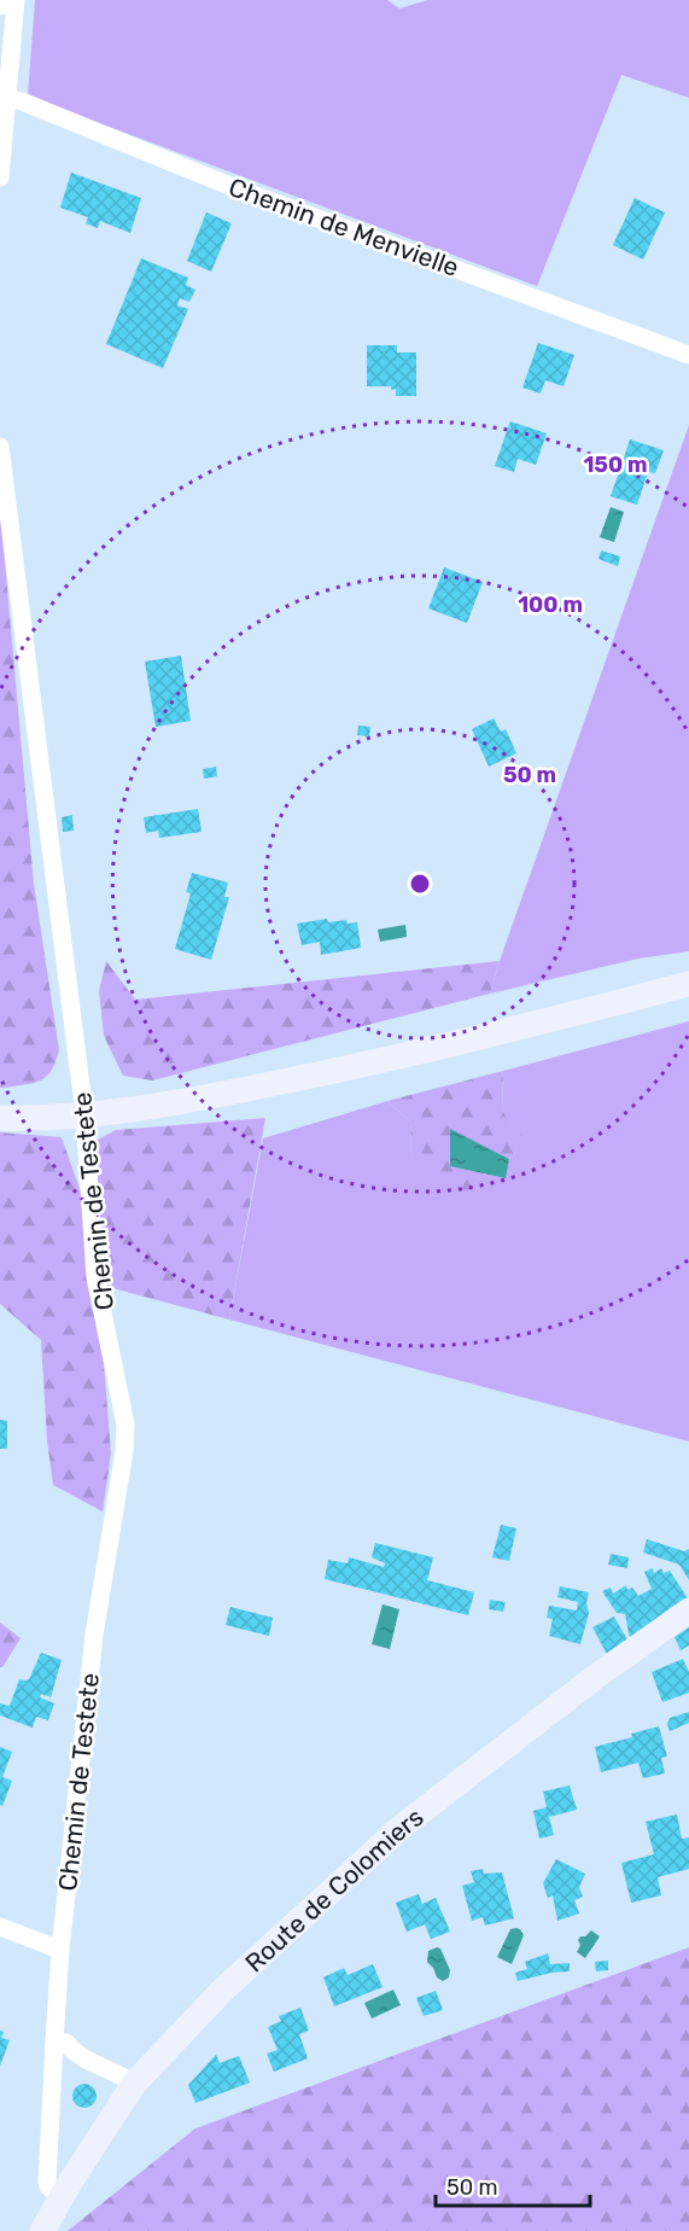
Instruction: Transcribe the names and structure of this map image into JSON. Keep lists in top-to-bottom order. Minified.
{"streets":{"street":["Chemin de Menvielle","Chemin de Testete","Route de Colomiers"]},"crossings":[["Chemin de Testete","Route de Colomiers"]],"scale_bar":"50 m","rings":["150 m","100 m","50 m"]}
